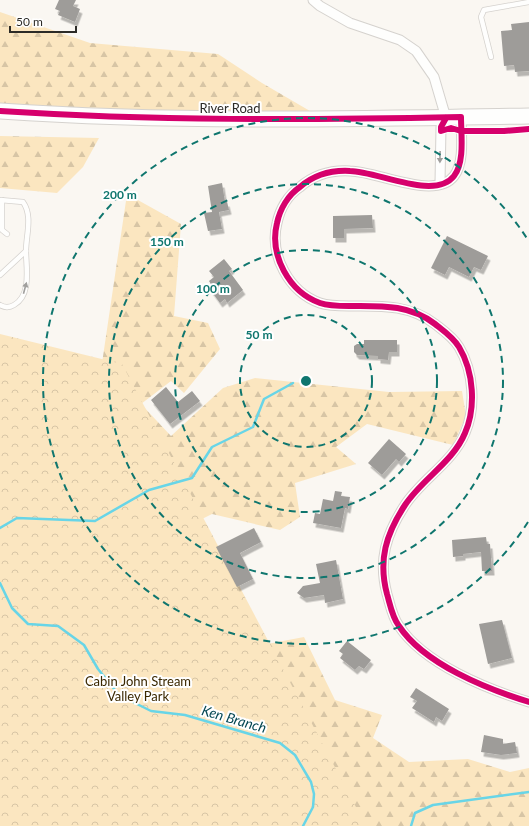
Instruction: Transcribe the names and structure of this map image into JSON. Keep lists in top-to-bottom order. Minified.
{"streets":{"main road":["River Road"]},"water":["Ken Branch"],"parks":["Cabin John Stream Valley Park"],"scale_bar":"50 m","rings":["200 m","150 m","100 m","50 m"]}
